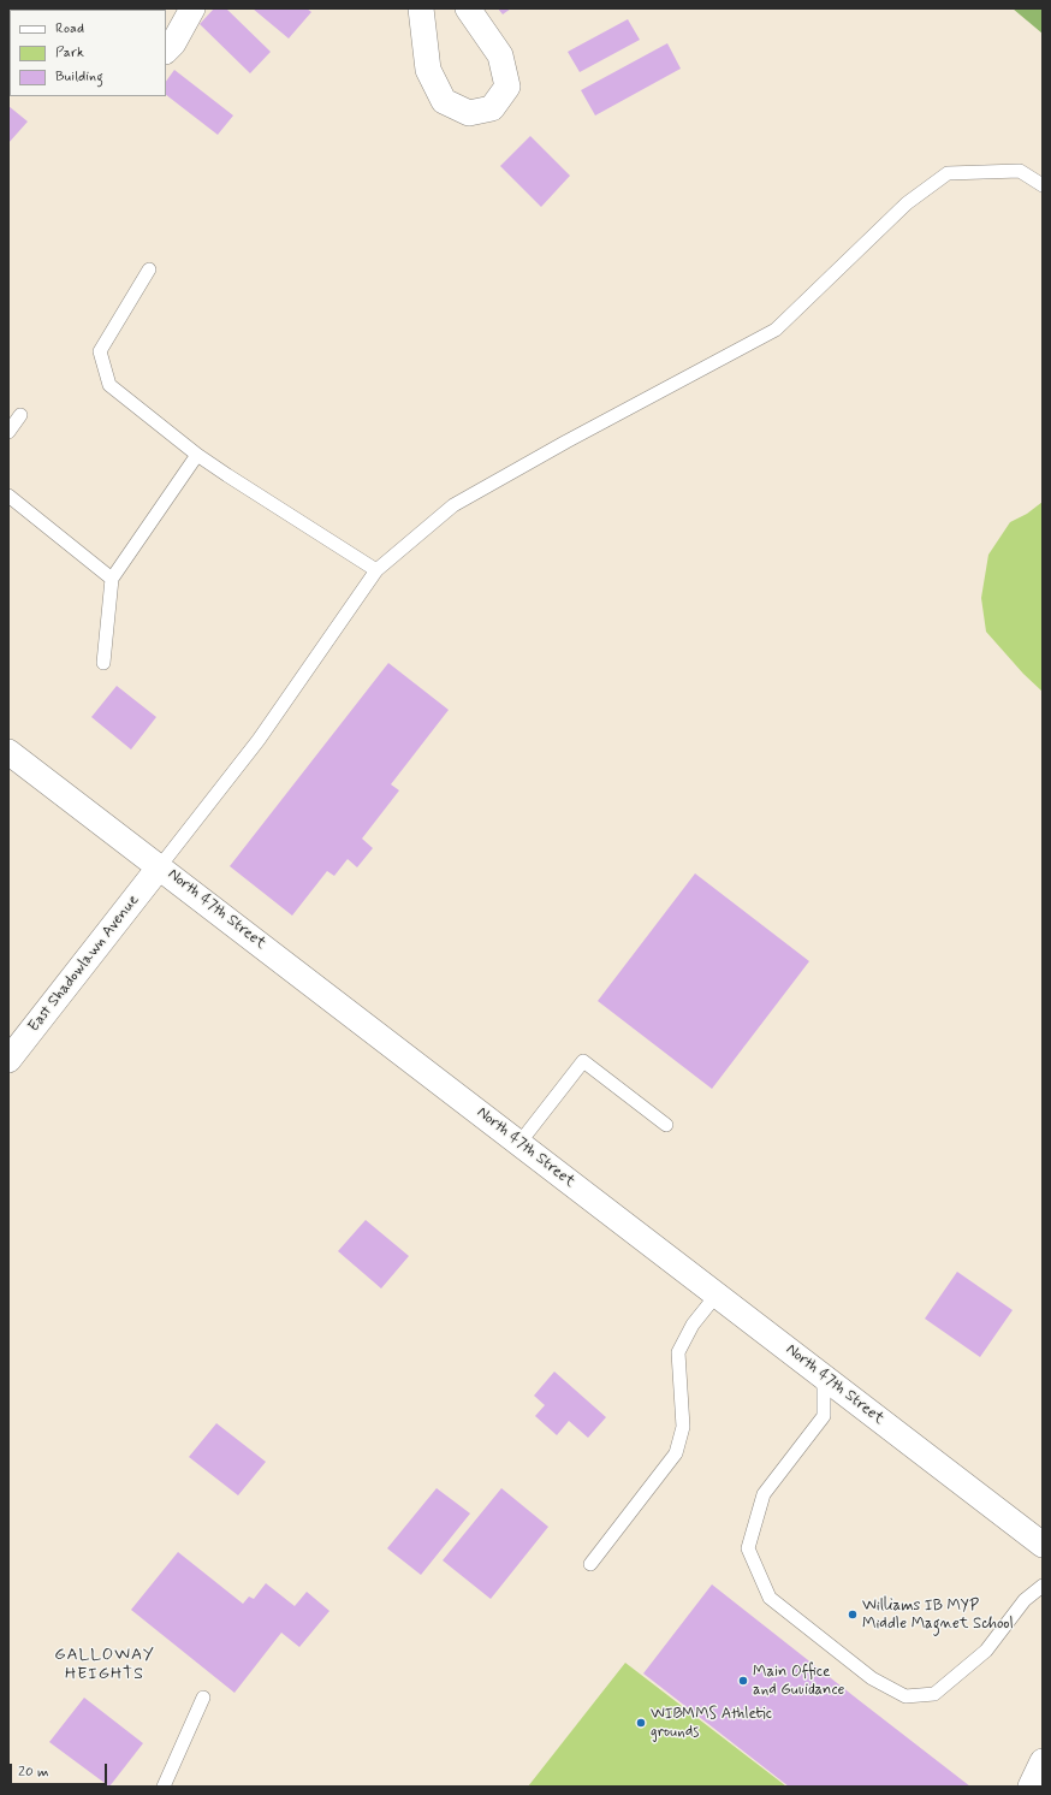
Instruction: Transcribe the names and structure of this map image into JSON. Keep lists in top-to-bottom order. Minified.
{"streets":{"street":["North 47th Street","East Shadowlawn Avenue"]},"crossings":[["North 47th Street","East Shadowlawn Avenue"]],"districts":["GALLOWAY HEIGHTS"],"places":["Williams IB MYP Middle Magnet School","Main Office and Guuidance","WIBMMS Athletic grounds"],"legend":["Road","Park","Building"],"scale_bar":"20 m"}
